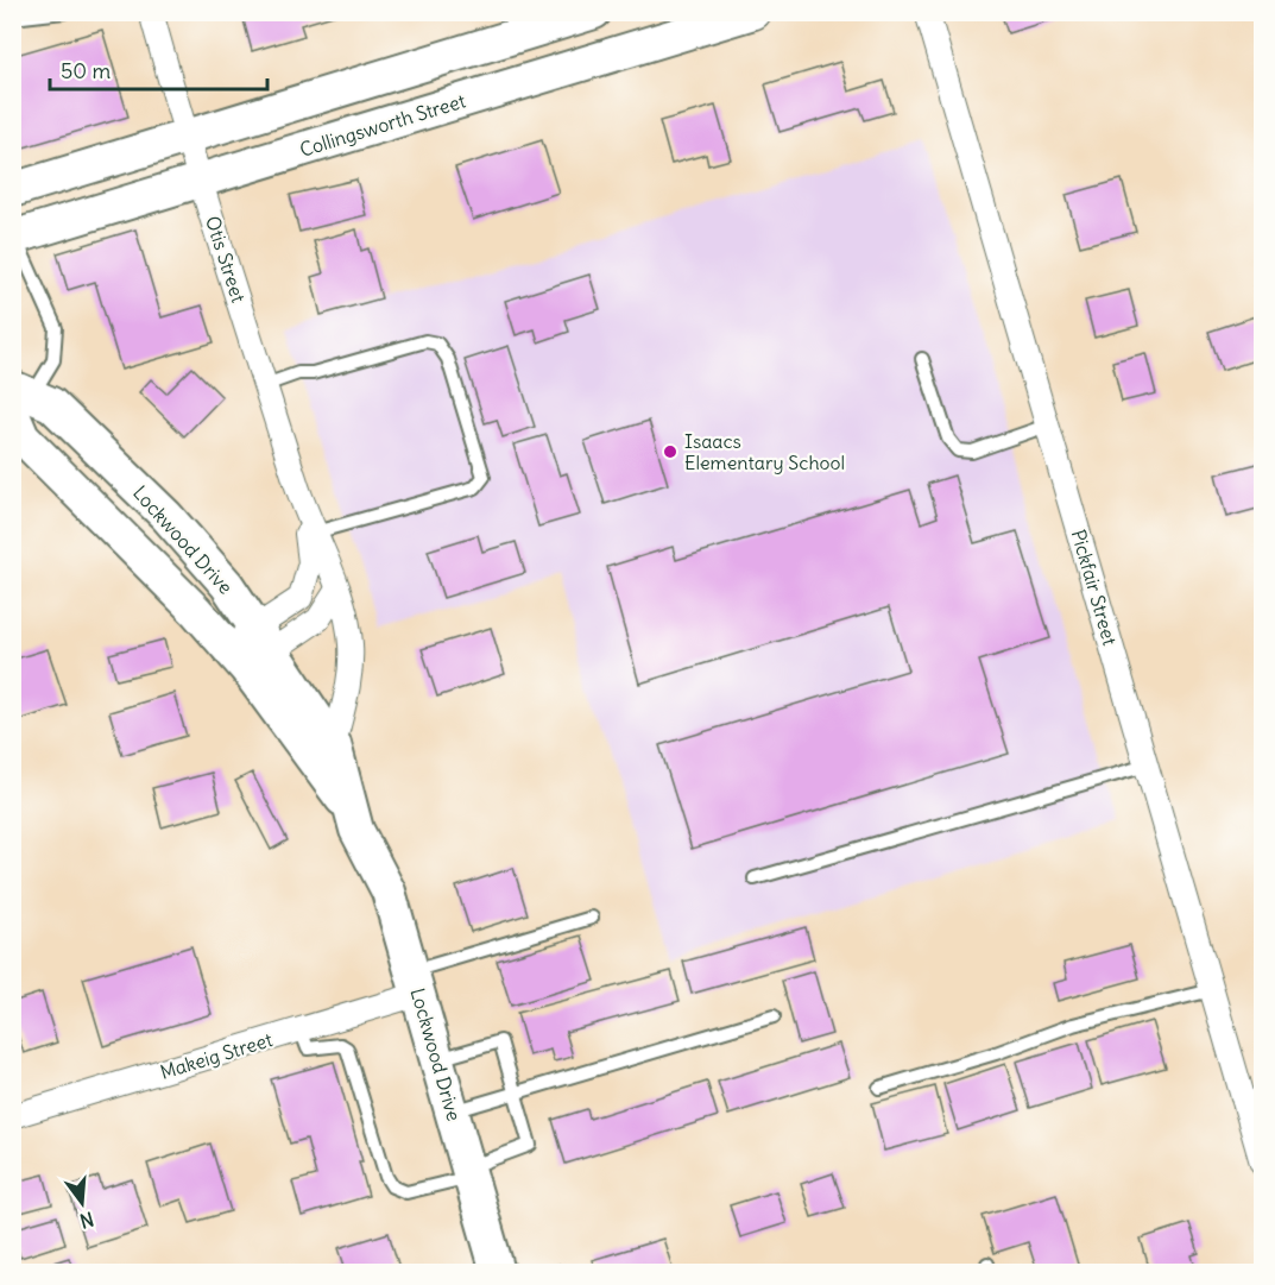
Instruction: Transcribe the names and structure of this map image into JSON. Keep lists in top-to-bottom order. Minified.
{"streets":{"main road":["Collingsworth Street","Lockwood Drive"],"street":["Otis Street","Pickfair Street","Makeig Street"]},"crossings":[["Collingsworth Street","Otis Street"],["Otis Street","Lockwood Drive"],["Lockwood Drive","Makeig Street"]],"places":["Isaacs Elementary School"],"scale_bar":"50 m","north":"bottom"}
